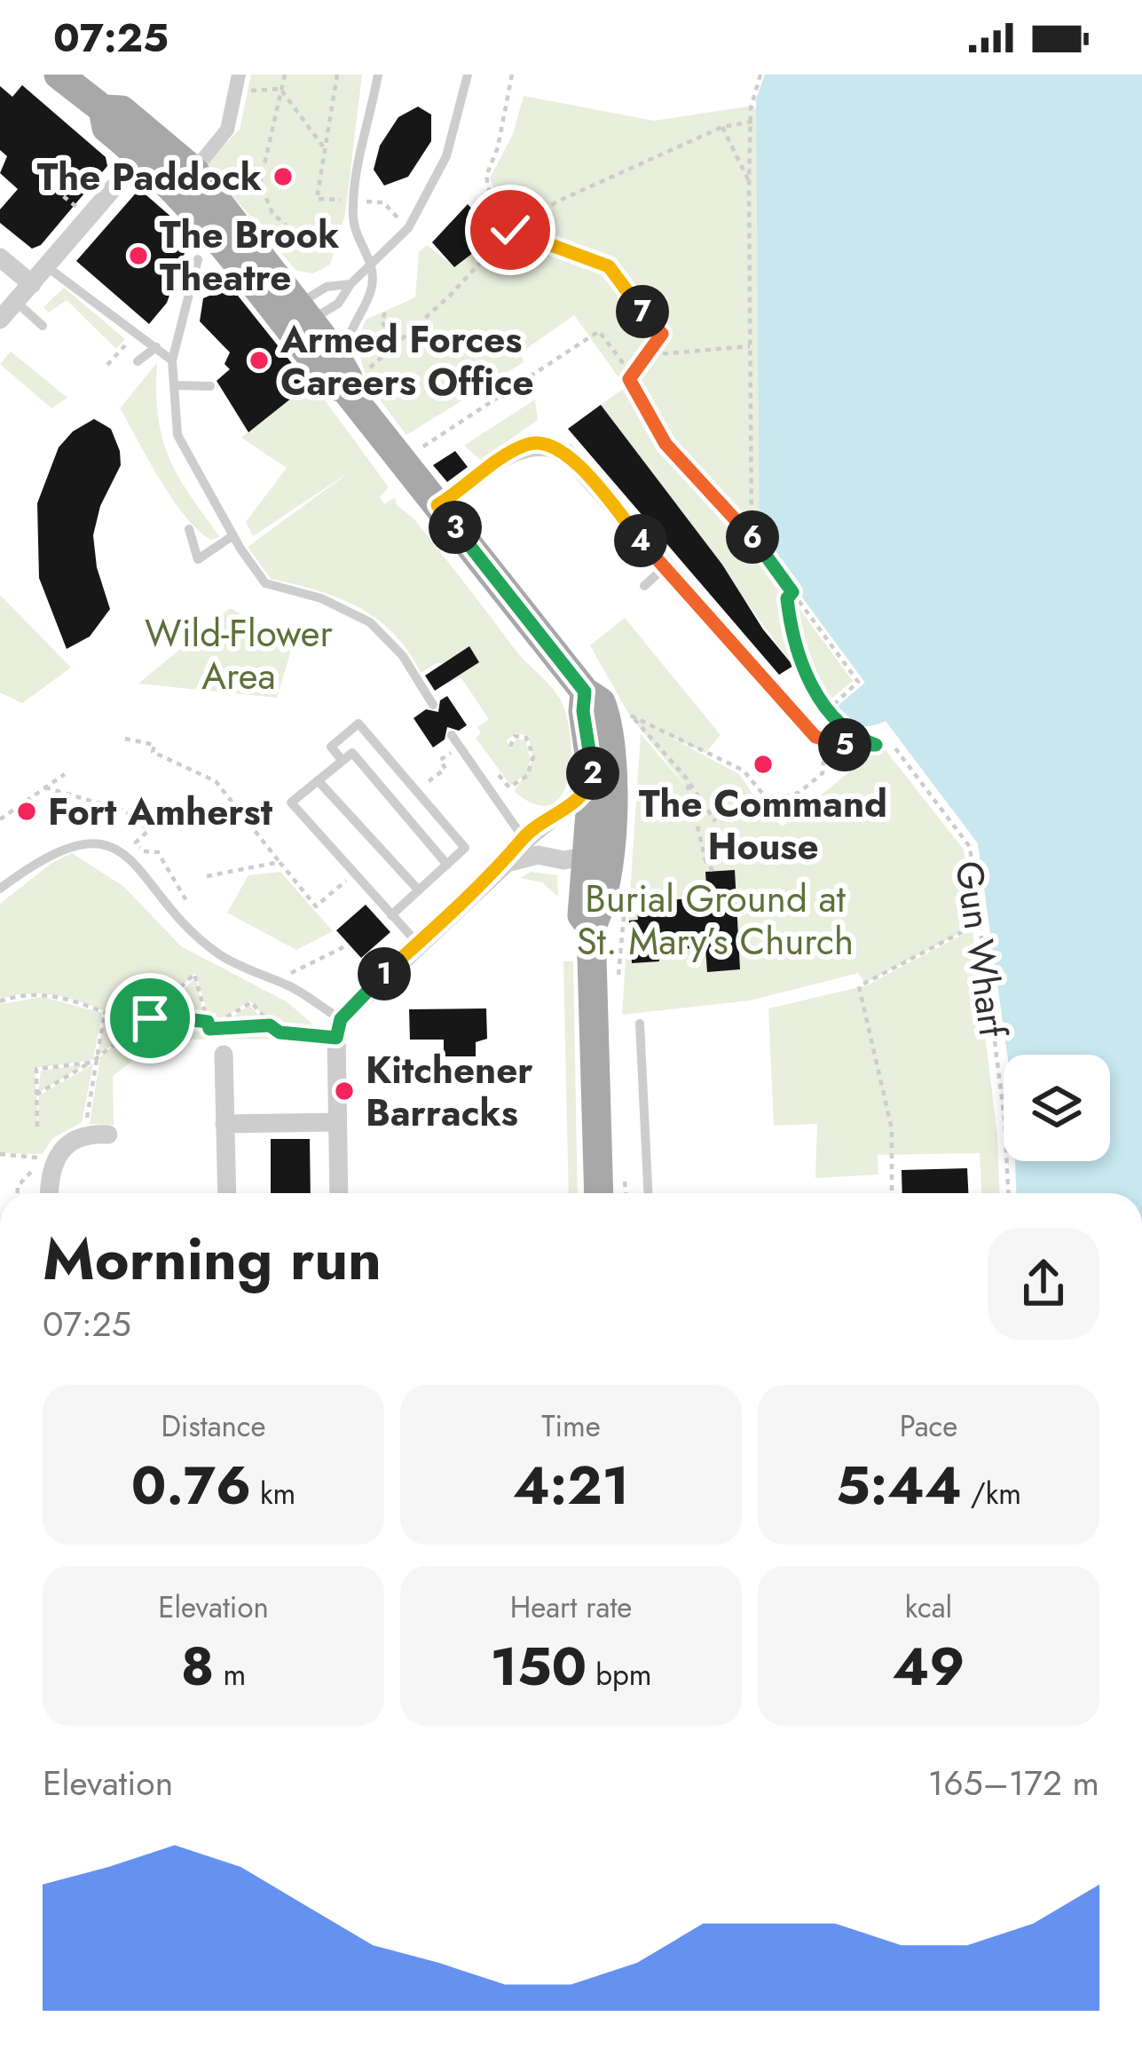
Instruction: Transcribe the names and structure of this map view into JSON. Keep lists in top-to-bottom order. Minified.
{"streets":{"path":["Gun Wharf"]},"parks":["Wild-Flower Area","Burial Ground at St. Mary’s Church"],"places":["The Paddock","The Brook Theatre","Armed Forces Careers Office","The Command House","Fort Amherst","Kitchener Barracks"],"page":{"status":"07:25","pins":["7","3","6","4","5","2","1"],"heading":["Morning run","07:25"],"stats":[["Distance","0.76 km"],["Time","4:21"],["Pace","5:44 /km"],["Elevation","8 m"],["Heart rate","150 bpm"],["kcal","49"]],"chart":["Elevation","165–172 m"]}}
